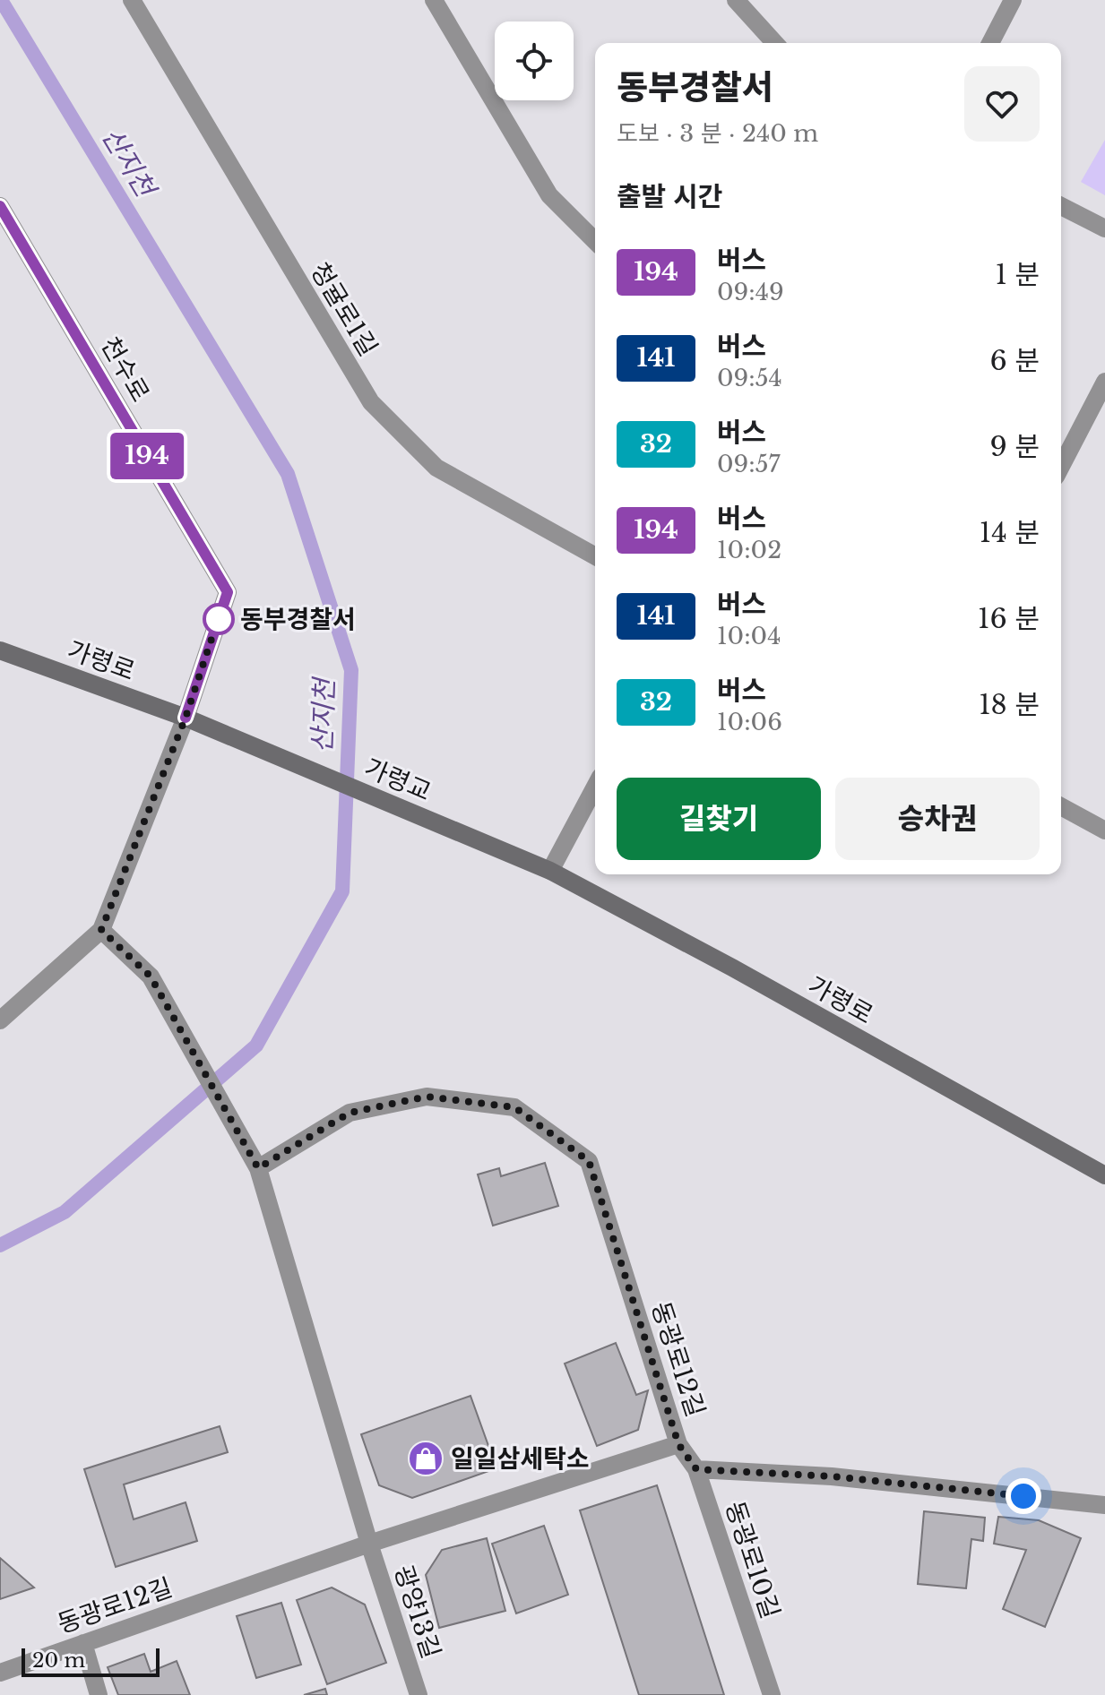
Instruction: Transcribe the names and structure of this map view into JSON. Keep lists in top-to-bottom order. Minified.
{"streets":{"main road":["가령로","가령교"],"street":["청귤로1길","천수로","동광로12길","동광로10길","광양13길"]},"crossings":[["천수로","가령로"],["천수로","가령교"],["천수로","광양13길"],["가령로","가령교"],["동광로12길","동광로10길"],["동광로12길","광양13길"]],"water":["산지천"],"places":{"other":["동부경찰서"],"shop":["일일삼세탁소"]},"lines":["bus line 194"],"scale_bar":"20 m","page":{"on_map":"194","heading":[["동부경찰서","도보 · 3 분 · 240 m"],"출발 시간"],"list":[{"mark":"194","name":"버스","note":"09:49","value":"1 분"},{"mark":"141","name":"버스","note":"09:54","value":"6 분"},{"mark":"32","name":"버스","note":"09:57","value":"9 분"},{"mark":"194","name":"버스","note":"10:02","value":"14 분"},{"mark":"141","name":"버스","note":"10:04","value":"16 분"},{"mark":"32","name":"버스","note":"10:06","value":"18 분"}],"buttons":["길찾기","승차권"],"scale":"20 m"}}
